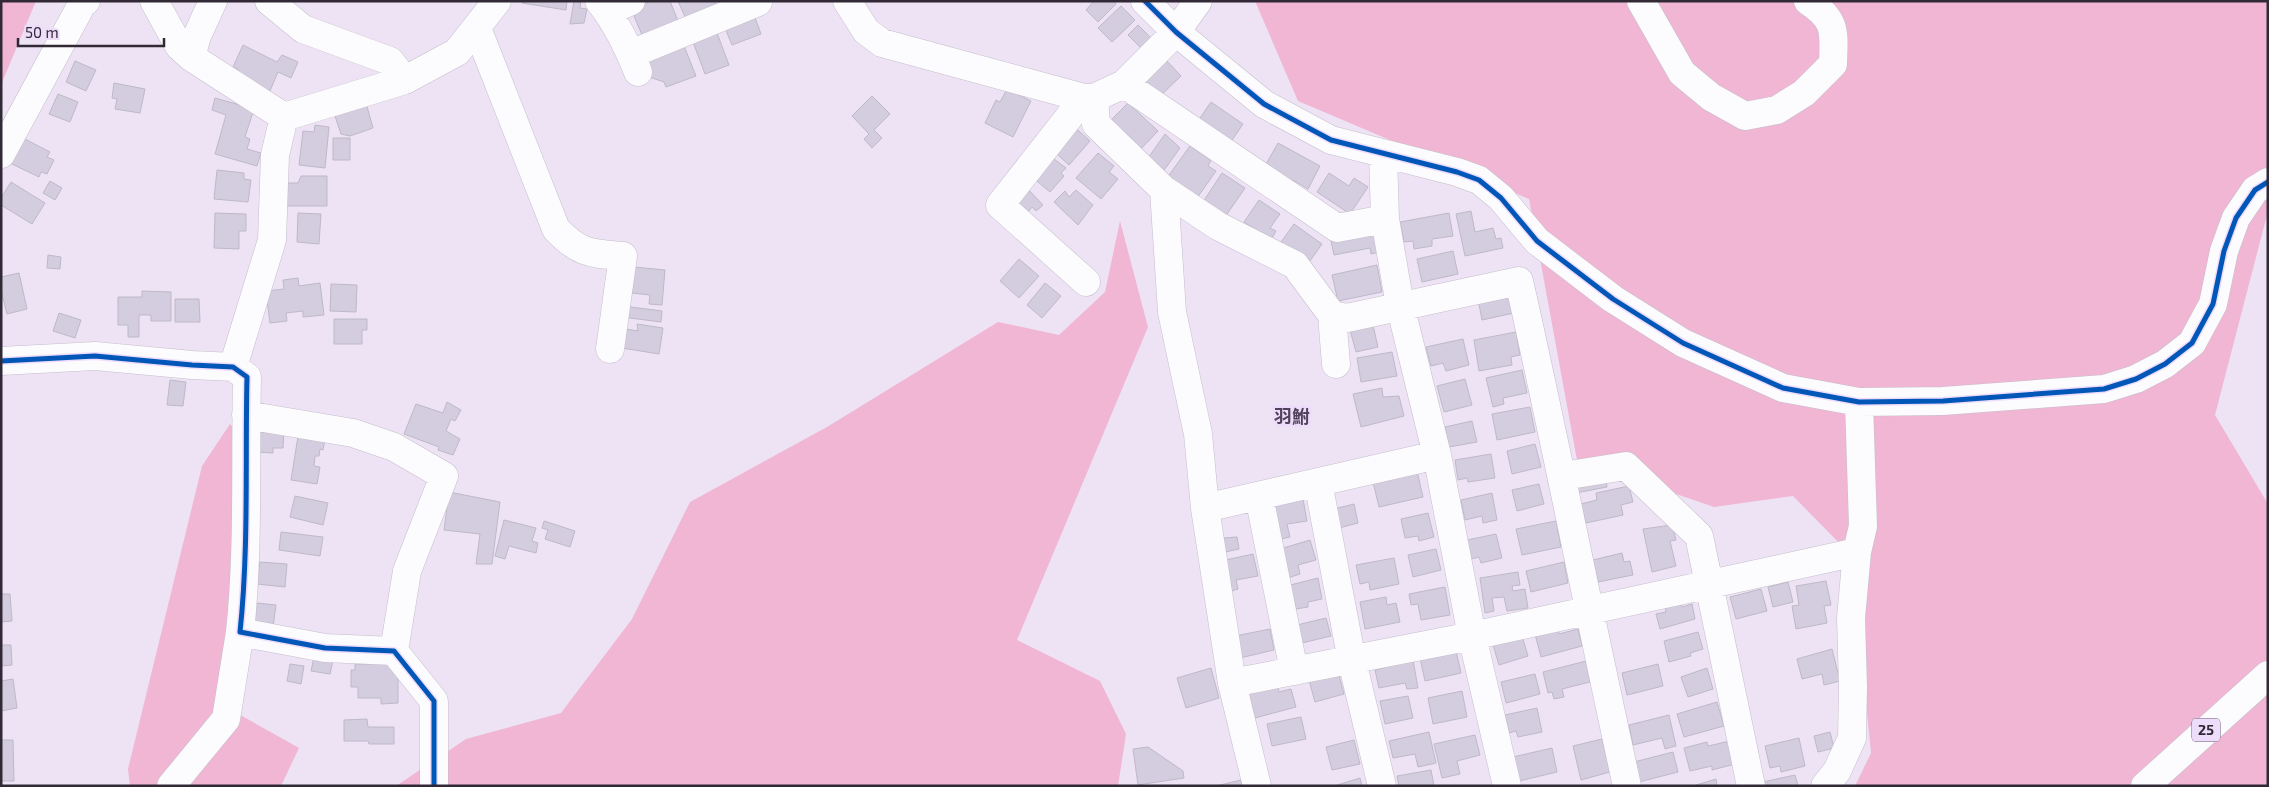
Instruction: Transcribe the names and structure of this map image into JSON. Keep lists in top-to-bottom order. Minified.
{"streets":{"street":["25"]},"districts":["羽鮒"],"scale_bar":"50 m"}
